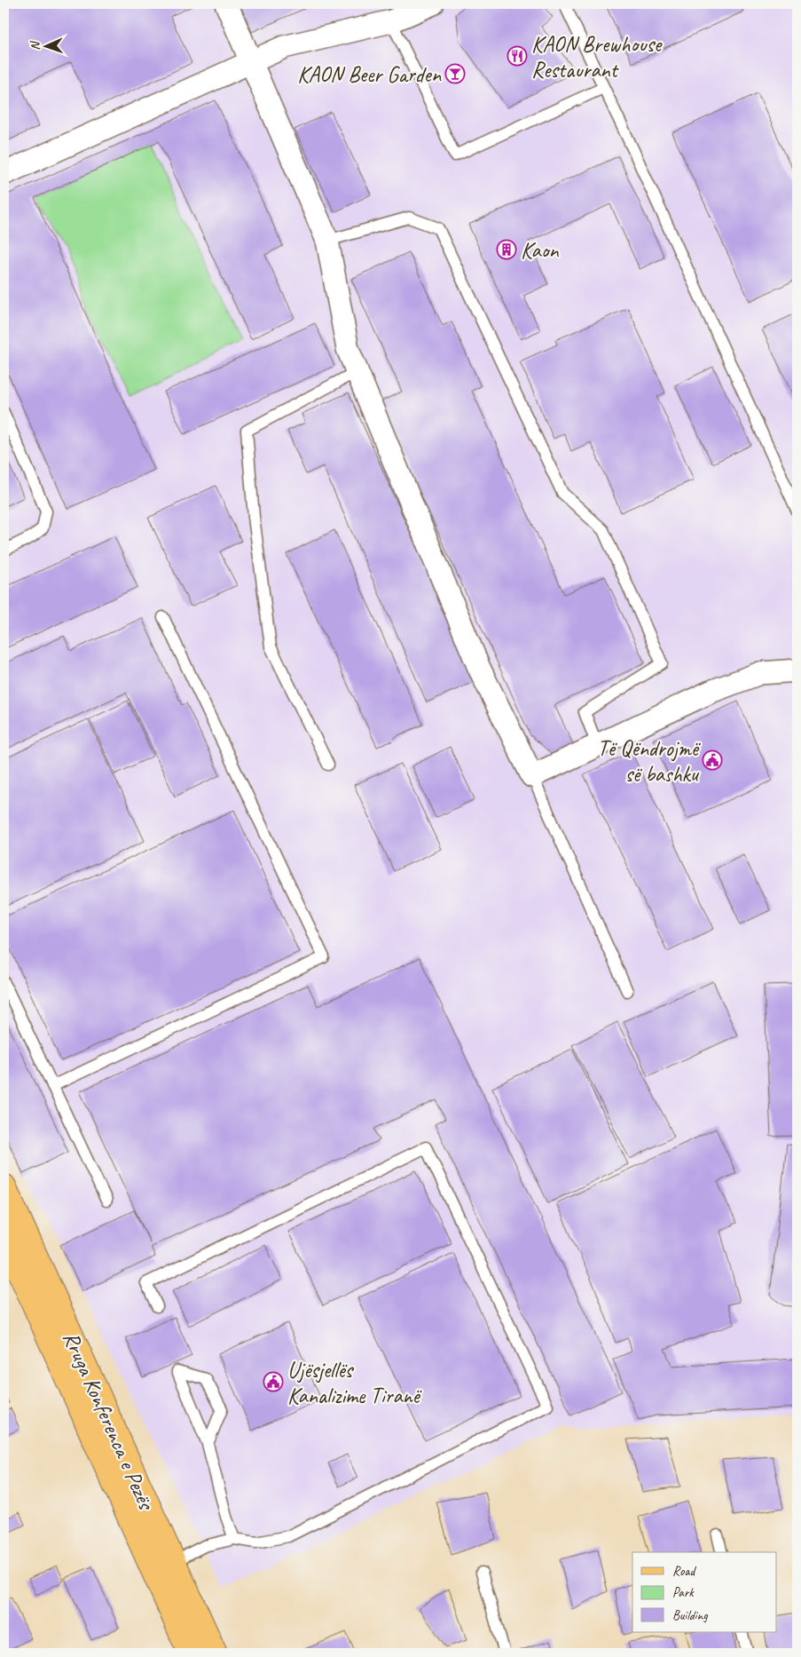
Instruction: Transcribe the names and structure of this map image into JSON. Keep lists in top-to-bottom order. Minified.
{"streets":{"main road":["Rruga Konferenca e Pezës"]},"places":{"restaurant":["KAON Brewhouse Restaurant"],"bar":["KAON Beer Garden"],"building":["Kaon"],"public building":["Të Qëndrojmë së bashku","Ujësjellës Kanalizime Tiranë"]},"legend":["Road","Park","Building"],"north":"left"}
